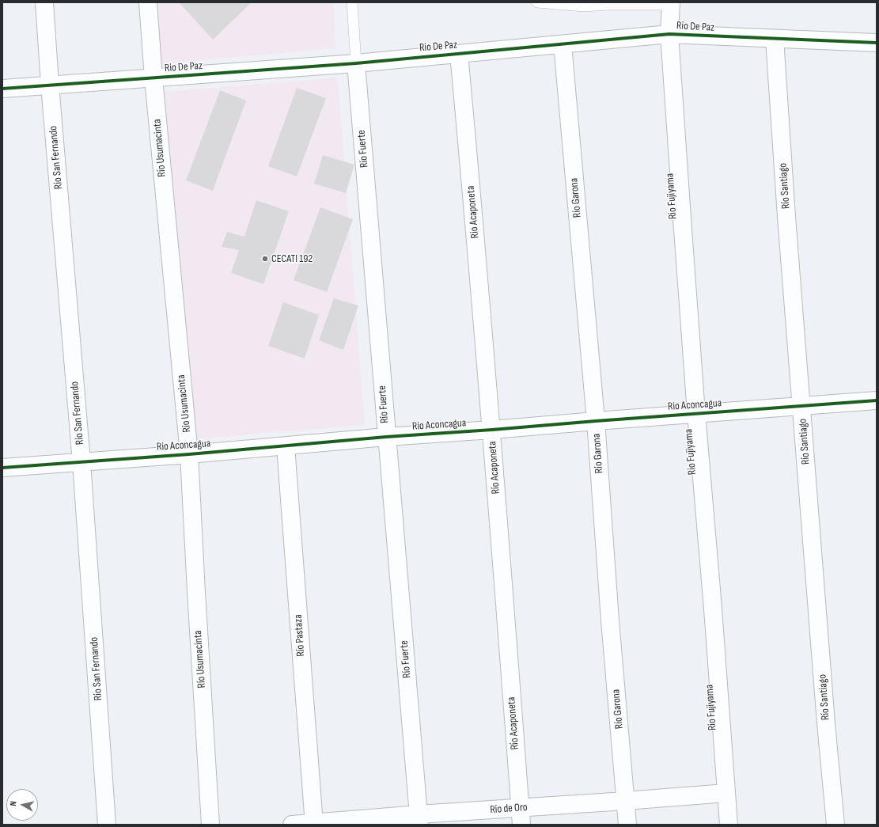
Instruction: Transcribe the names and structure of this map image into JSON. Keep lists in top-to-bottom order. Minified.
{"streets":{"street":["Rio De Paz","Río Usumacinta","Río Fuerte","Río San Fernando","Río Santiago","Rio Fujiyama","Río Garona","Río Acaponeta","Río Aconcagua","Río Pastaza","Río de Oro"]},"crossings":[["Rio De Paz","Río Usumacinta"],["Rio De Paz","Río Fuerte"],["Rio De Paz","Río San Fernando"],["Rio De Paz","Río Santiago"],["Rio De Paz","Rio Fujiyama"],["Rio De Paz","Río Garona"],["Rio De Paz","Río Acaponeta"],["Río Usumacinta","Río Aconcagua"],["Río Fuerte","Río Aconcagua"],["Río Fuerte","Río de Oro"],["Río San Fernando","Río Aconcagua"],["Río Santiago","Río Aconcagua"],["Rio Fujiyama","Río Aconcagua"],["Rio Fujiyama","Río de Oro"],["Río Garona","Río Aconcagua"],["Río Garona","Río de Oro"],["Río Acaponeta","Río Aconcagua"],["Río Acaponeta","Río de Oro"],["Río Aconcagua","Río Pastaza"],["Río Pastaza","Río de Oro"]],"places":["CECATI 192"],"north":"left"}
